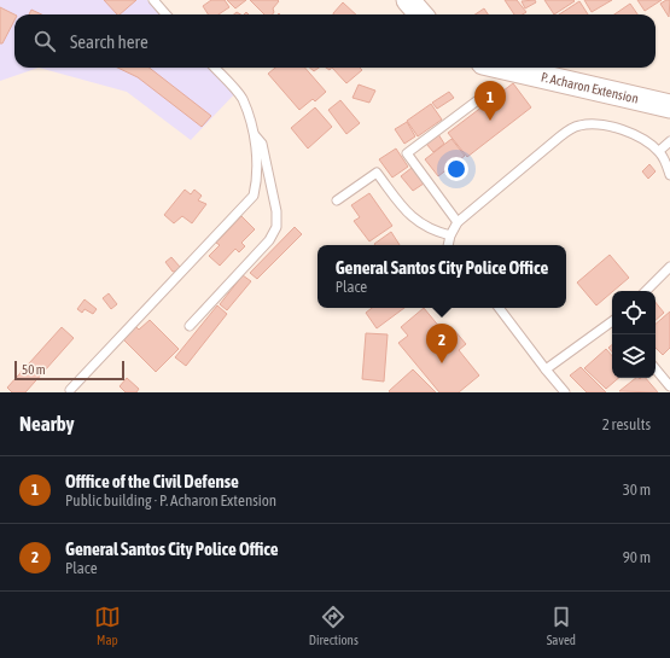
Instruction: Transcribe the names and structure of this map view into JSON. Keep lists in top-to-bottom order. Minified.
{"streets":{"main road":["P. Acharon Extension"]},"scale_bar":"50 m","page":{"search":"Search here","pins":["1","2"],"popup":["General Santos City Police Office","Place"],"scale":"50 m","heading":["Nearby","2 results"],"list":[{"mark":"1","name":"Offfice of the Civil Defense","note":"Public building · P. Acharon Extension","value":"30 m"},{"mark":"2","name":"General Santos City Police Office","note":"Place","value":"90 m"}],"nav":["Map","Directions","Saved"]}}
